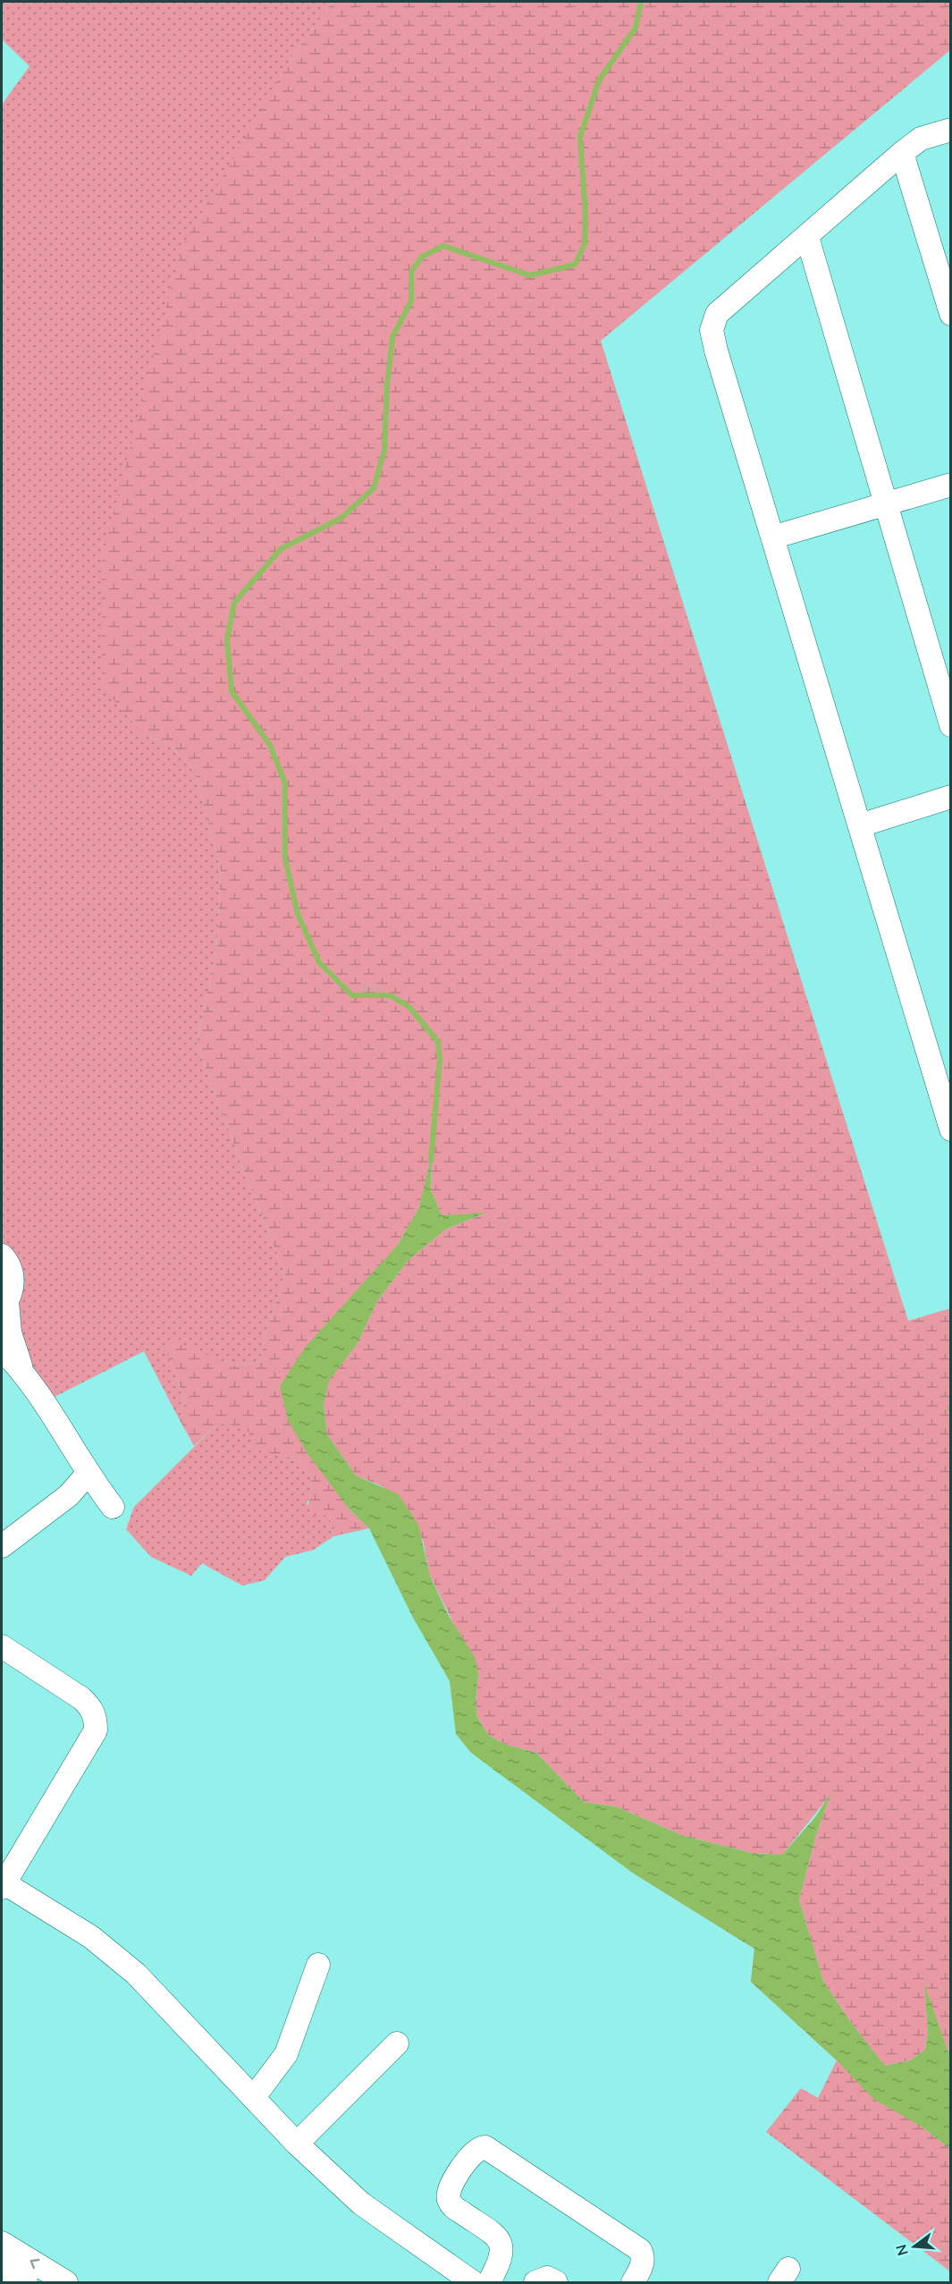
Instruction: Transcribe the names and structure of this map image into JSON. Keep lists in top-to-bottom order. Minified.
{"north":"left"}
